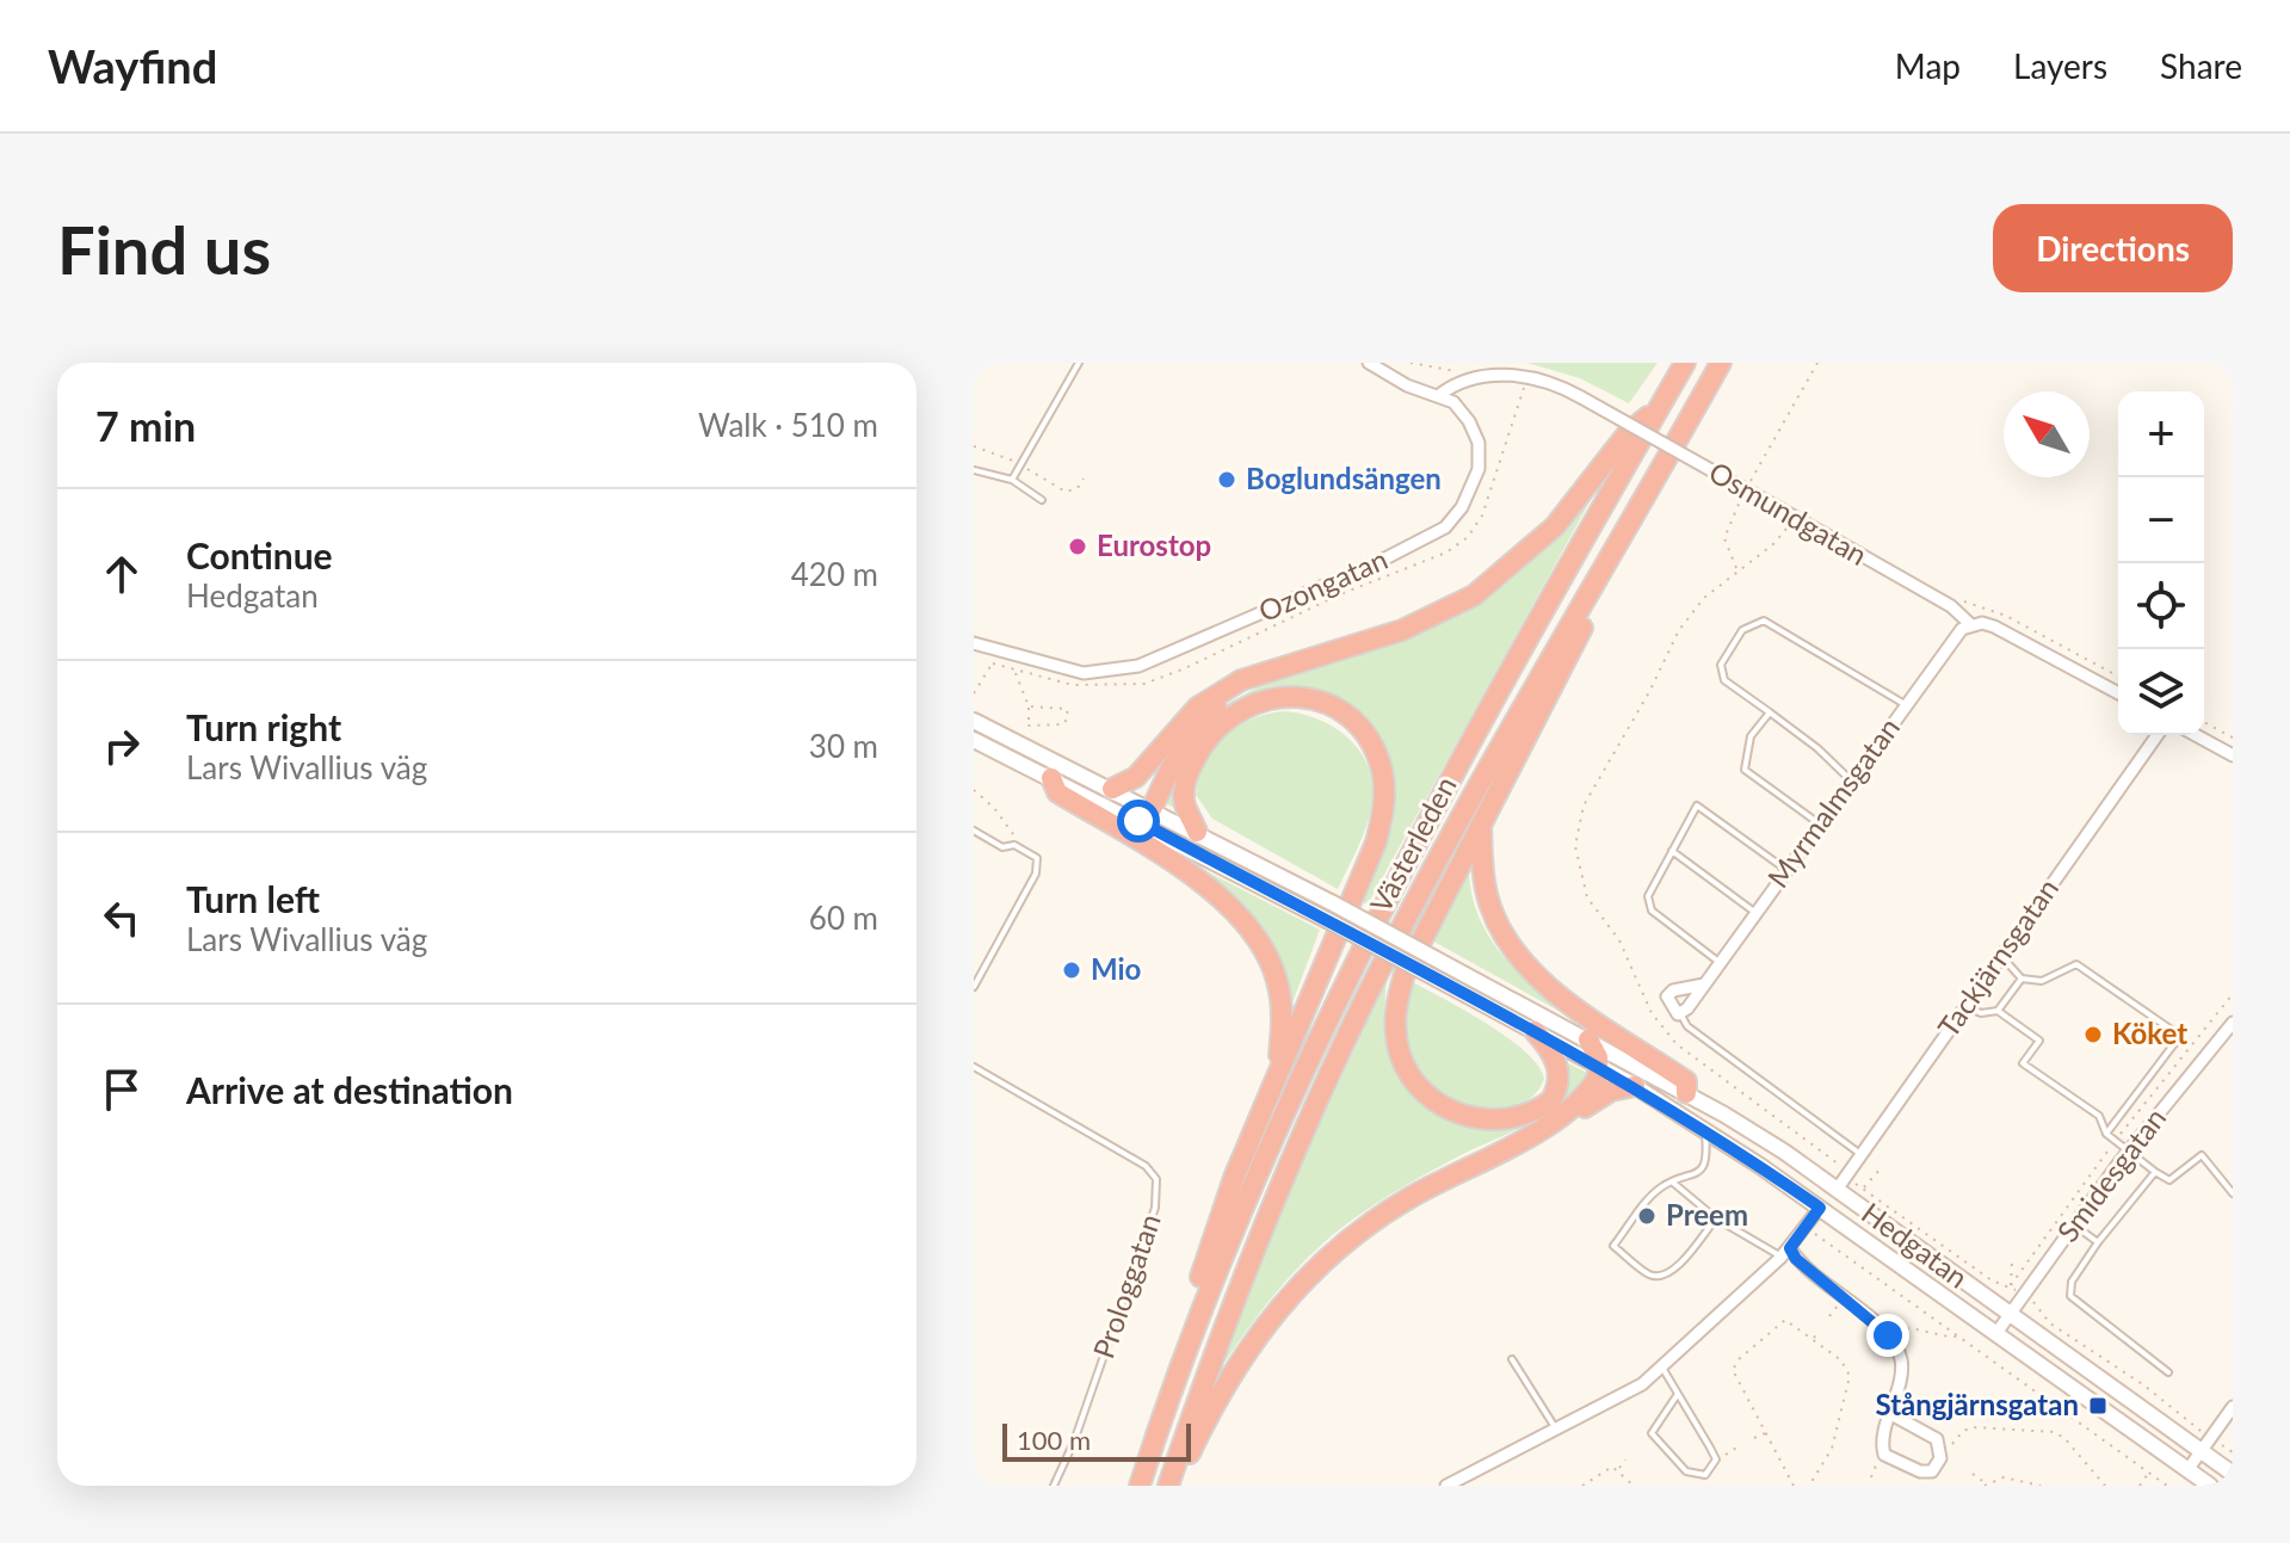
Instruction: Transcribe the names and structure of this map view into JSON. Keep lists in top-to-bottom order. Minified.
{"streets":{"highway":["Västerleden"],"main road":["Hedgatan"],"street":["Osmundgatan","Ozongatan","Myrmalmsgatan","Tackjärnsgatan","Smidesgatan"],"lane":["Prologgatan"]},"crossings":[["Osmundgatan","Ozongatan"],["Osmundgatan","Myrmalmsgatan"],["Tackjärnsgatan","Hedgatan"],["Smidesgatan","Hedgatan"]],"places":{"other":["Boglundsängen","Eurostop","Mio","Köket","Preem"],"transit":["Stångjärnsgatan"]},"scale_bar":"100 m","north":"top left","page":{"header":"Wayfind","nav":["Map","Layers","Share"],"buttons":"Directions","title":"Find us","heading":["7 min","Walk · 510 m"],"map_buttons":["+","−"],"list":[["Continue","Hedgatan","420 m"],["Turn right","Lars Wivallius väg","30 m"],["Turn left","Lars Wivallius väg","60 m"],"Arrive at destination"],"scale":"100 m"}}
